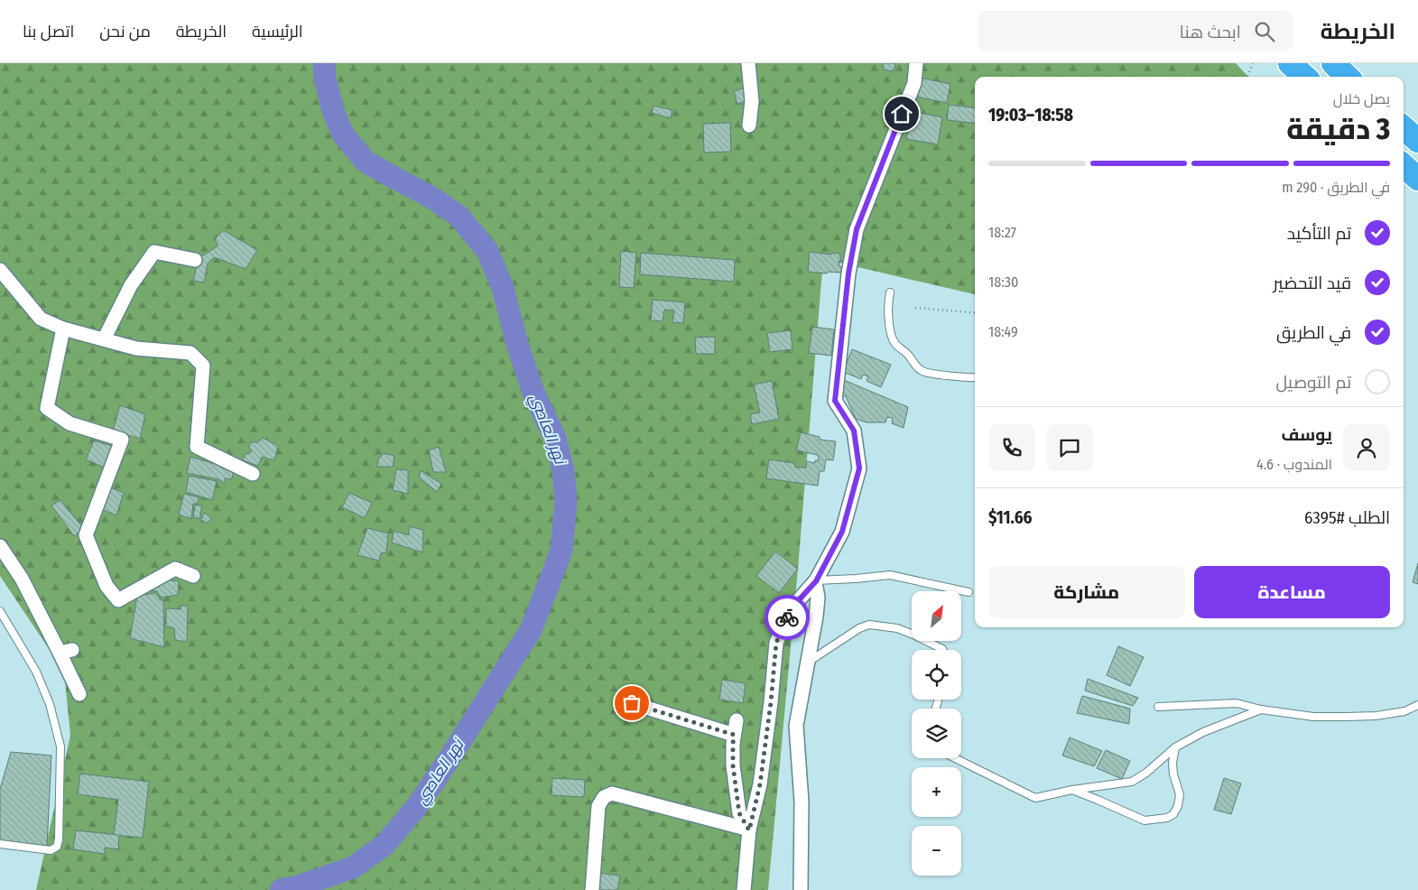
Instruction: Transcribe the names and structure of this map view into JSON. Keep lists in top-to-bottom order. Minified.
{"water":["نهر العاصي"],"north":"top right","page":{"header":"الخريطة","search":"ابحث هنا","nav":["الرئيسية","الخريطة","من نحن","اتصل بنا"],"heading":["3 دقيقة","يصل خلال","18:58–19:03"],"panel":["يوسف","المندوب · 4.6","الطلب #6395","$11.66"],"bar":"في الطريق · 290 m","list":[["تم التأكيد","18:27"],["قيد التحضير","18:30"],["في الطريق","18:49"],"تم التوصيل"],"buttons":["مساعدة","مشاركة"],"map_buttons":["+","−"]}}
